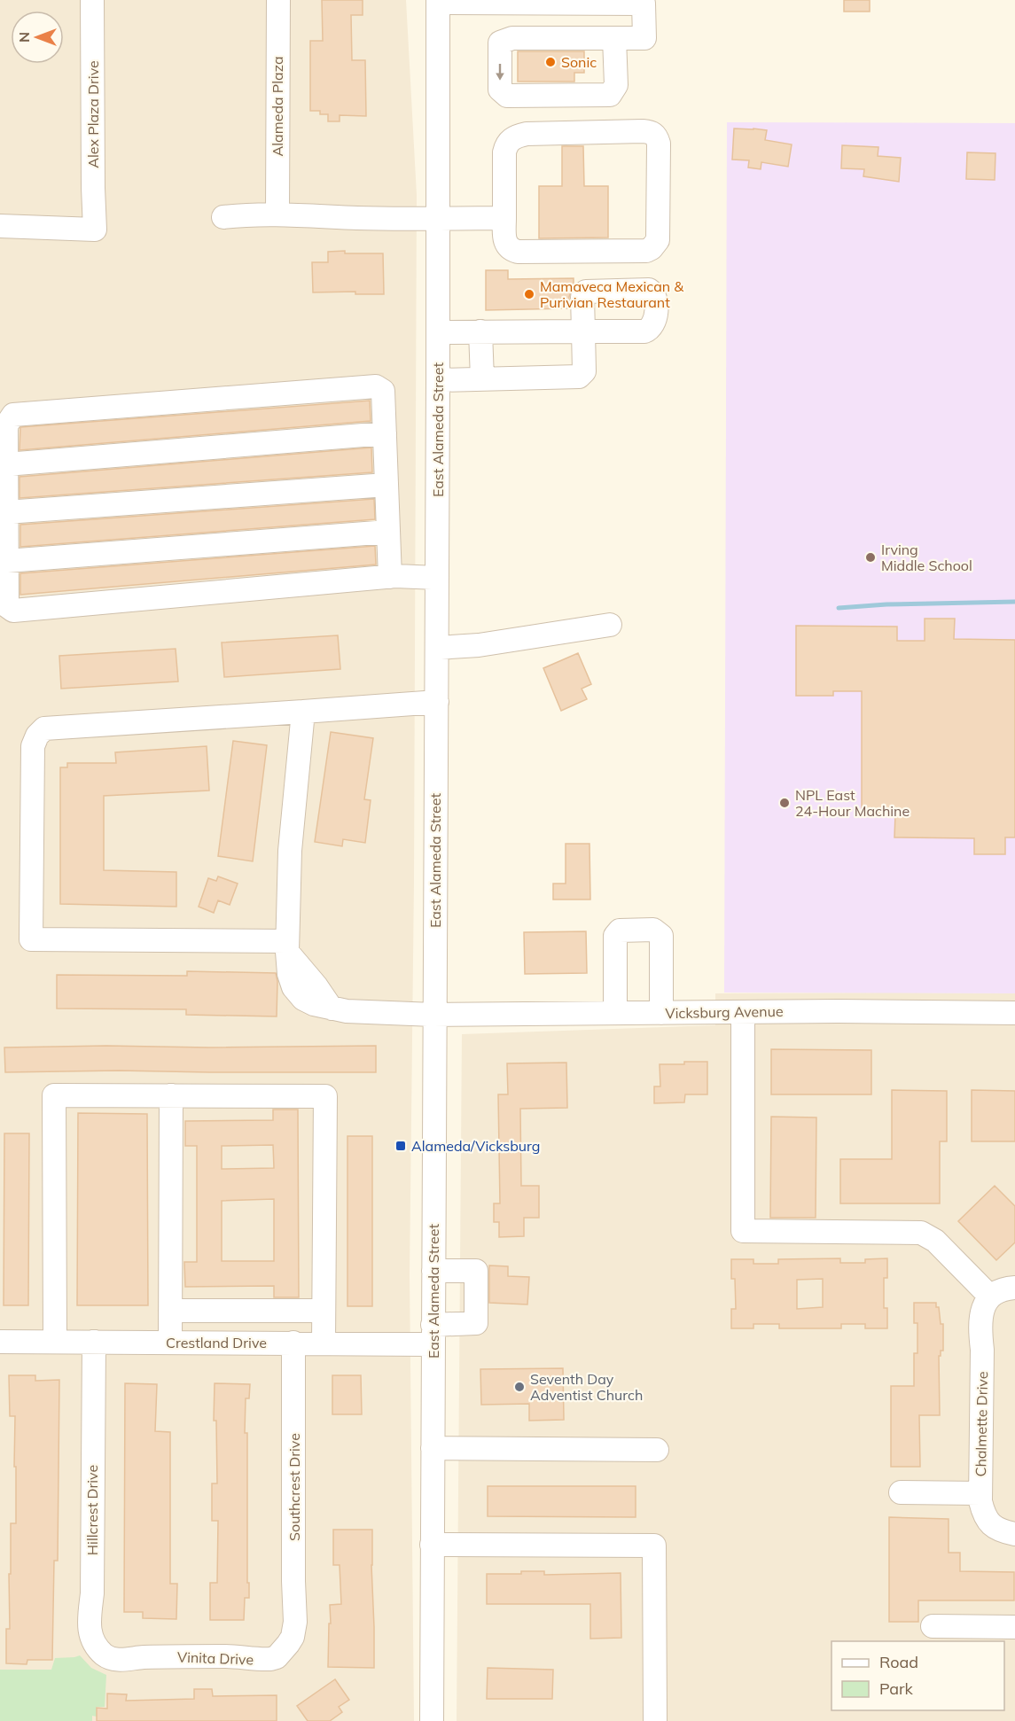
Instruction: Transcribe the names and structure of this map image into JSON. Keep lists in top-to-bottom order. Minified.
{"streets":{"street":["Alameda Plaza","Alex Plaza Drive","East Alameda Street","Vicksburg Avenue","Crestland Drive","Chalmette Drive","Southcrest Drive","Hillcrest Drive","Vinita Drive"]},"crossings":[["East Alameda Street","Vicksburg Avenue"],["East Alameda Street","Crestland Drive"],["Crestland Drive","Southcrest Drive"],["Crestland Drive","Hillcrest Drive"],["Southcrest Drive","Vinita Drive"],["Hillcrest Drive","Vinita Drive"]],"places":{"other":["Sonic","Mamaveca Mexican & Purivian Restaurant","Irving Middle School","NPL East 24-Hour Machine","Seventh Day Adventist Church"],"transit":["Alameda/Vicksburg"]},"legend":["Road","Park"],"north":"left"}
